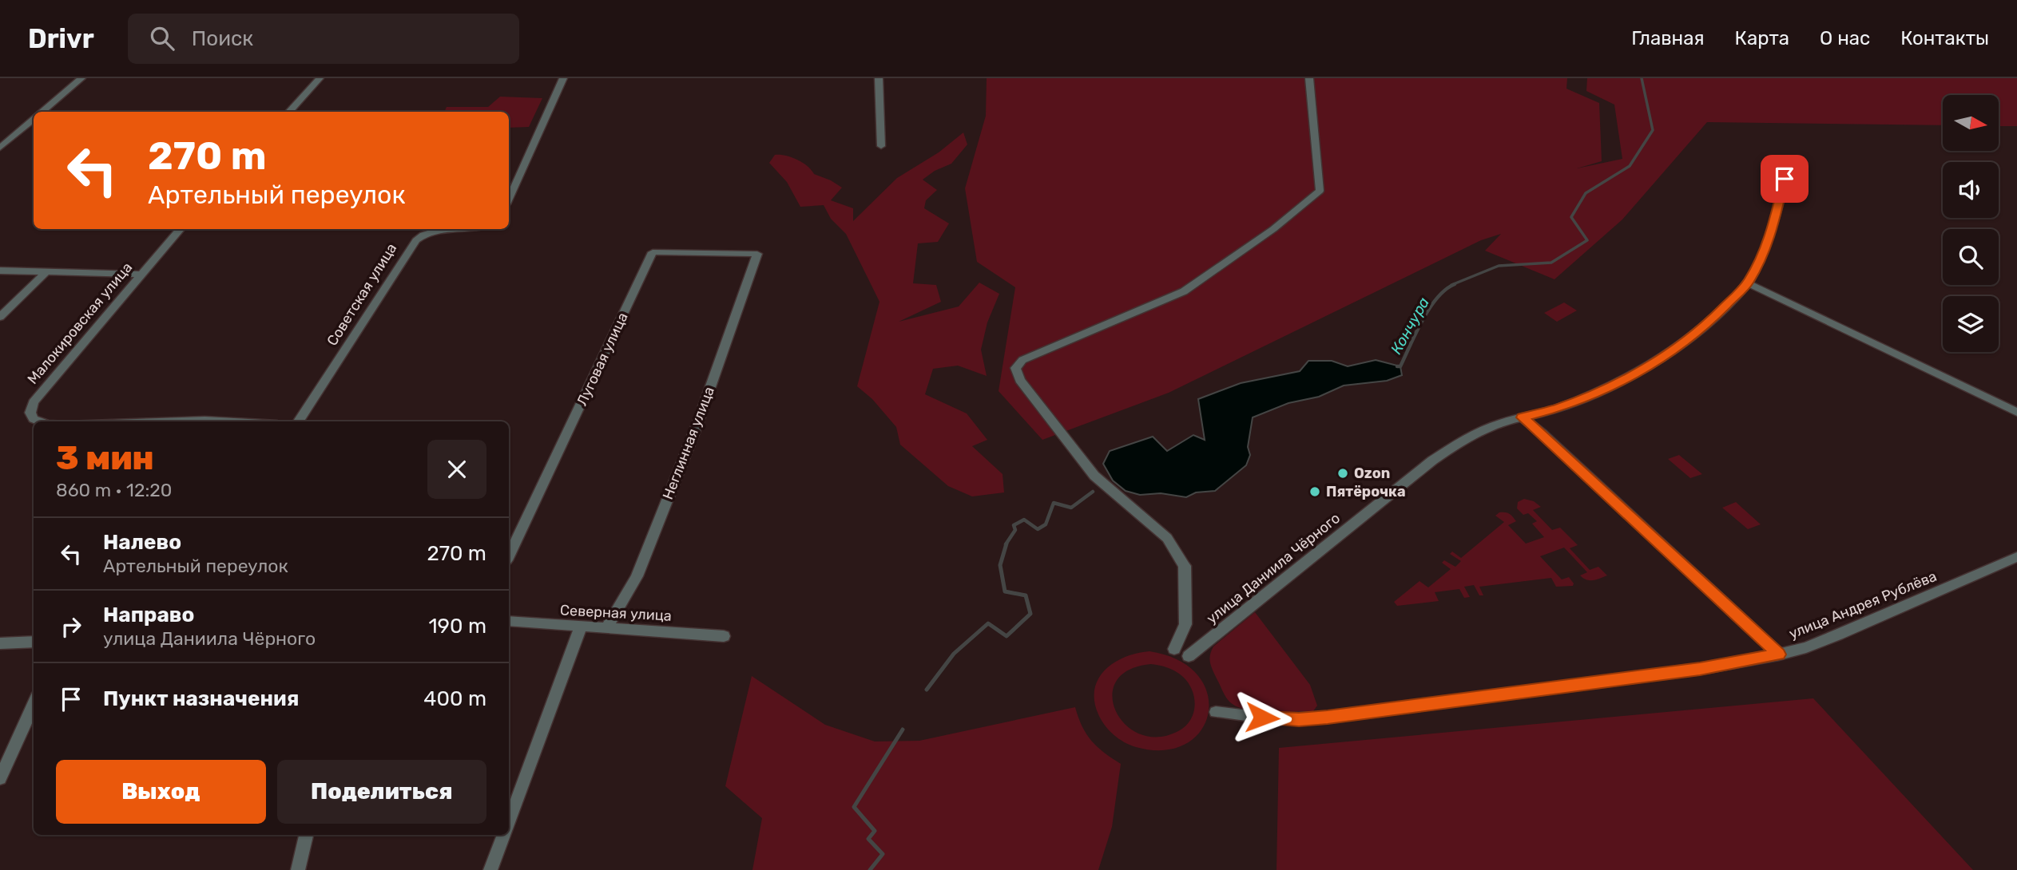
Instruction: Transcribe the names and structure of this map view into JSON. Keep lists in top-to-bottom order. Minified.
{"streets":{"street":["Советская улица","Малокировская улица","Луговая улица","Неглинная улица","улица Даниила Чёрного","улица Андрея Рублёва","Северная улица"]},"crossings":[["Луговая улица","Неглинная улица"],["Неглинная улица","Северная улица"]],"water":["Кончура"],"places":["Ozon","Пятёрочка"],"north":"right","page":{"header":"Drivr","search":"Поиск","nav":["Главная","Карта","О нас","Контакты"],"turn":["270 m","Артельный переулок"],"heading":["3 мин","860 m · 12:20"],"list":[{"name":"Налево","note":"Артельный переулок","value":"270 m"},{"name":"Направо","note":"улица Даниила Чёрного","value":"190 m"},{"name":"Пункт назначения","value":"400 m"}],"buttons":["Выход","Поделиться"]}}
